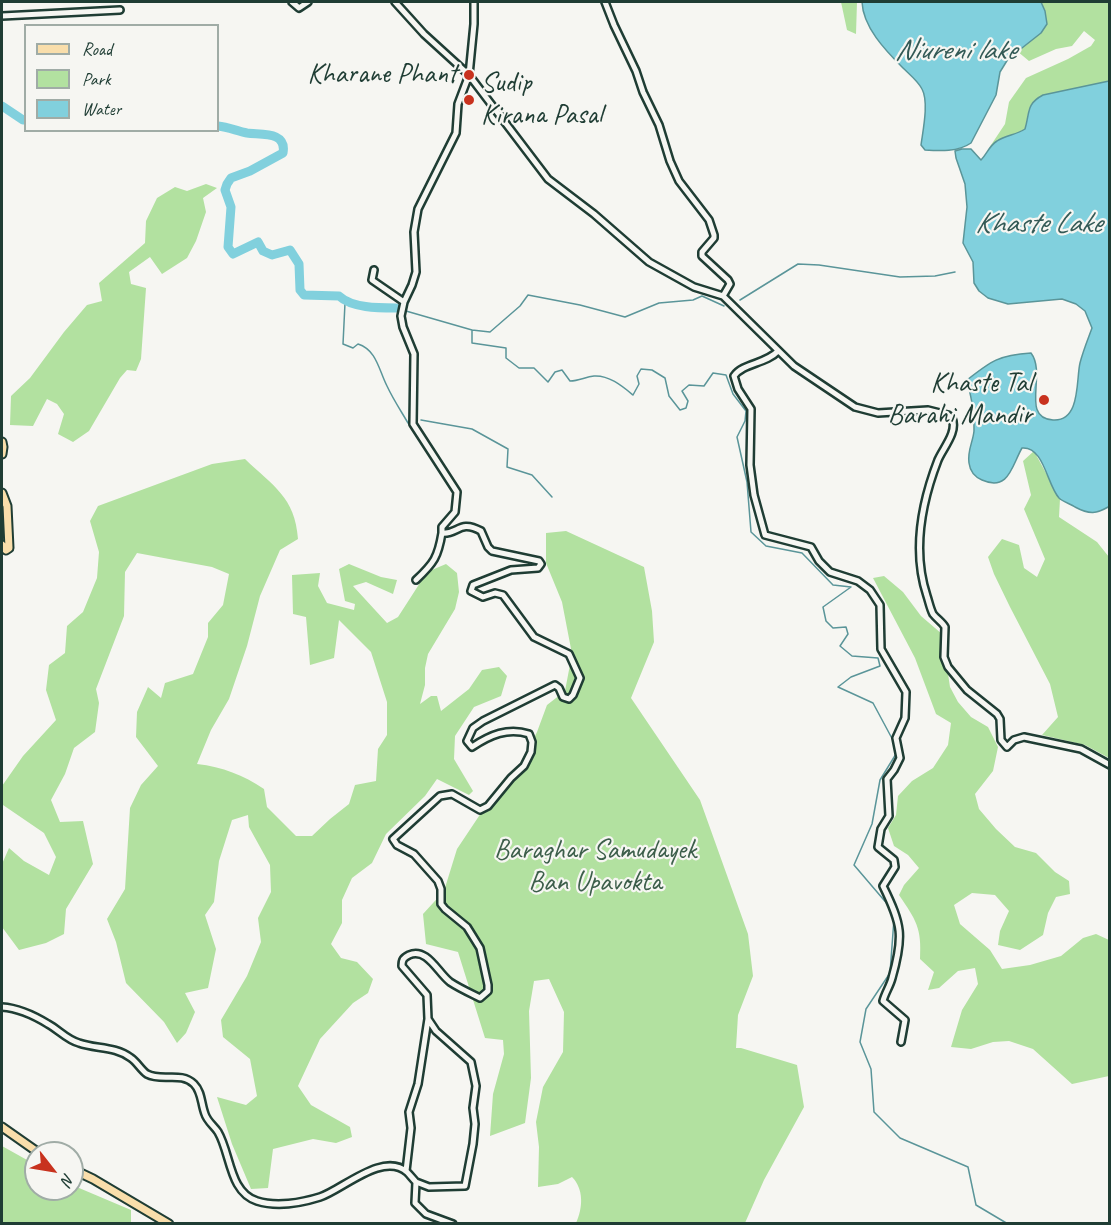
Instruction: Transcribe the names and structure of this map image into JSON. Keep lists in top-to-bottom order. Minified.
{"water":["Niureni lake","Khaste Lake"],"parks":["Baraghar Samudayek Ban Upavokta"],"places":["Kharane Phant","Sudip Kirana Pasal","Khaste Tal Barahi Mandir"],"legend":["Road","Park","Water"],"north":"bottom right"}
